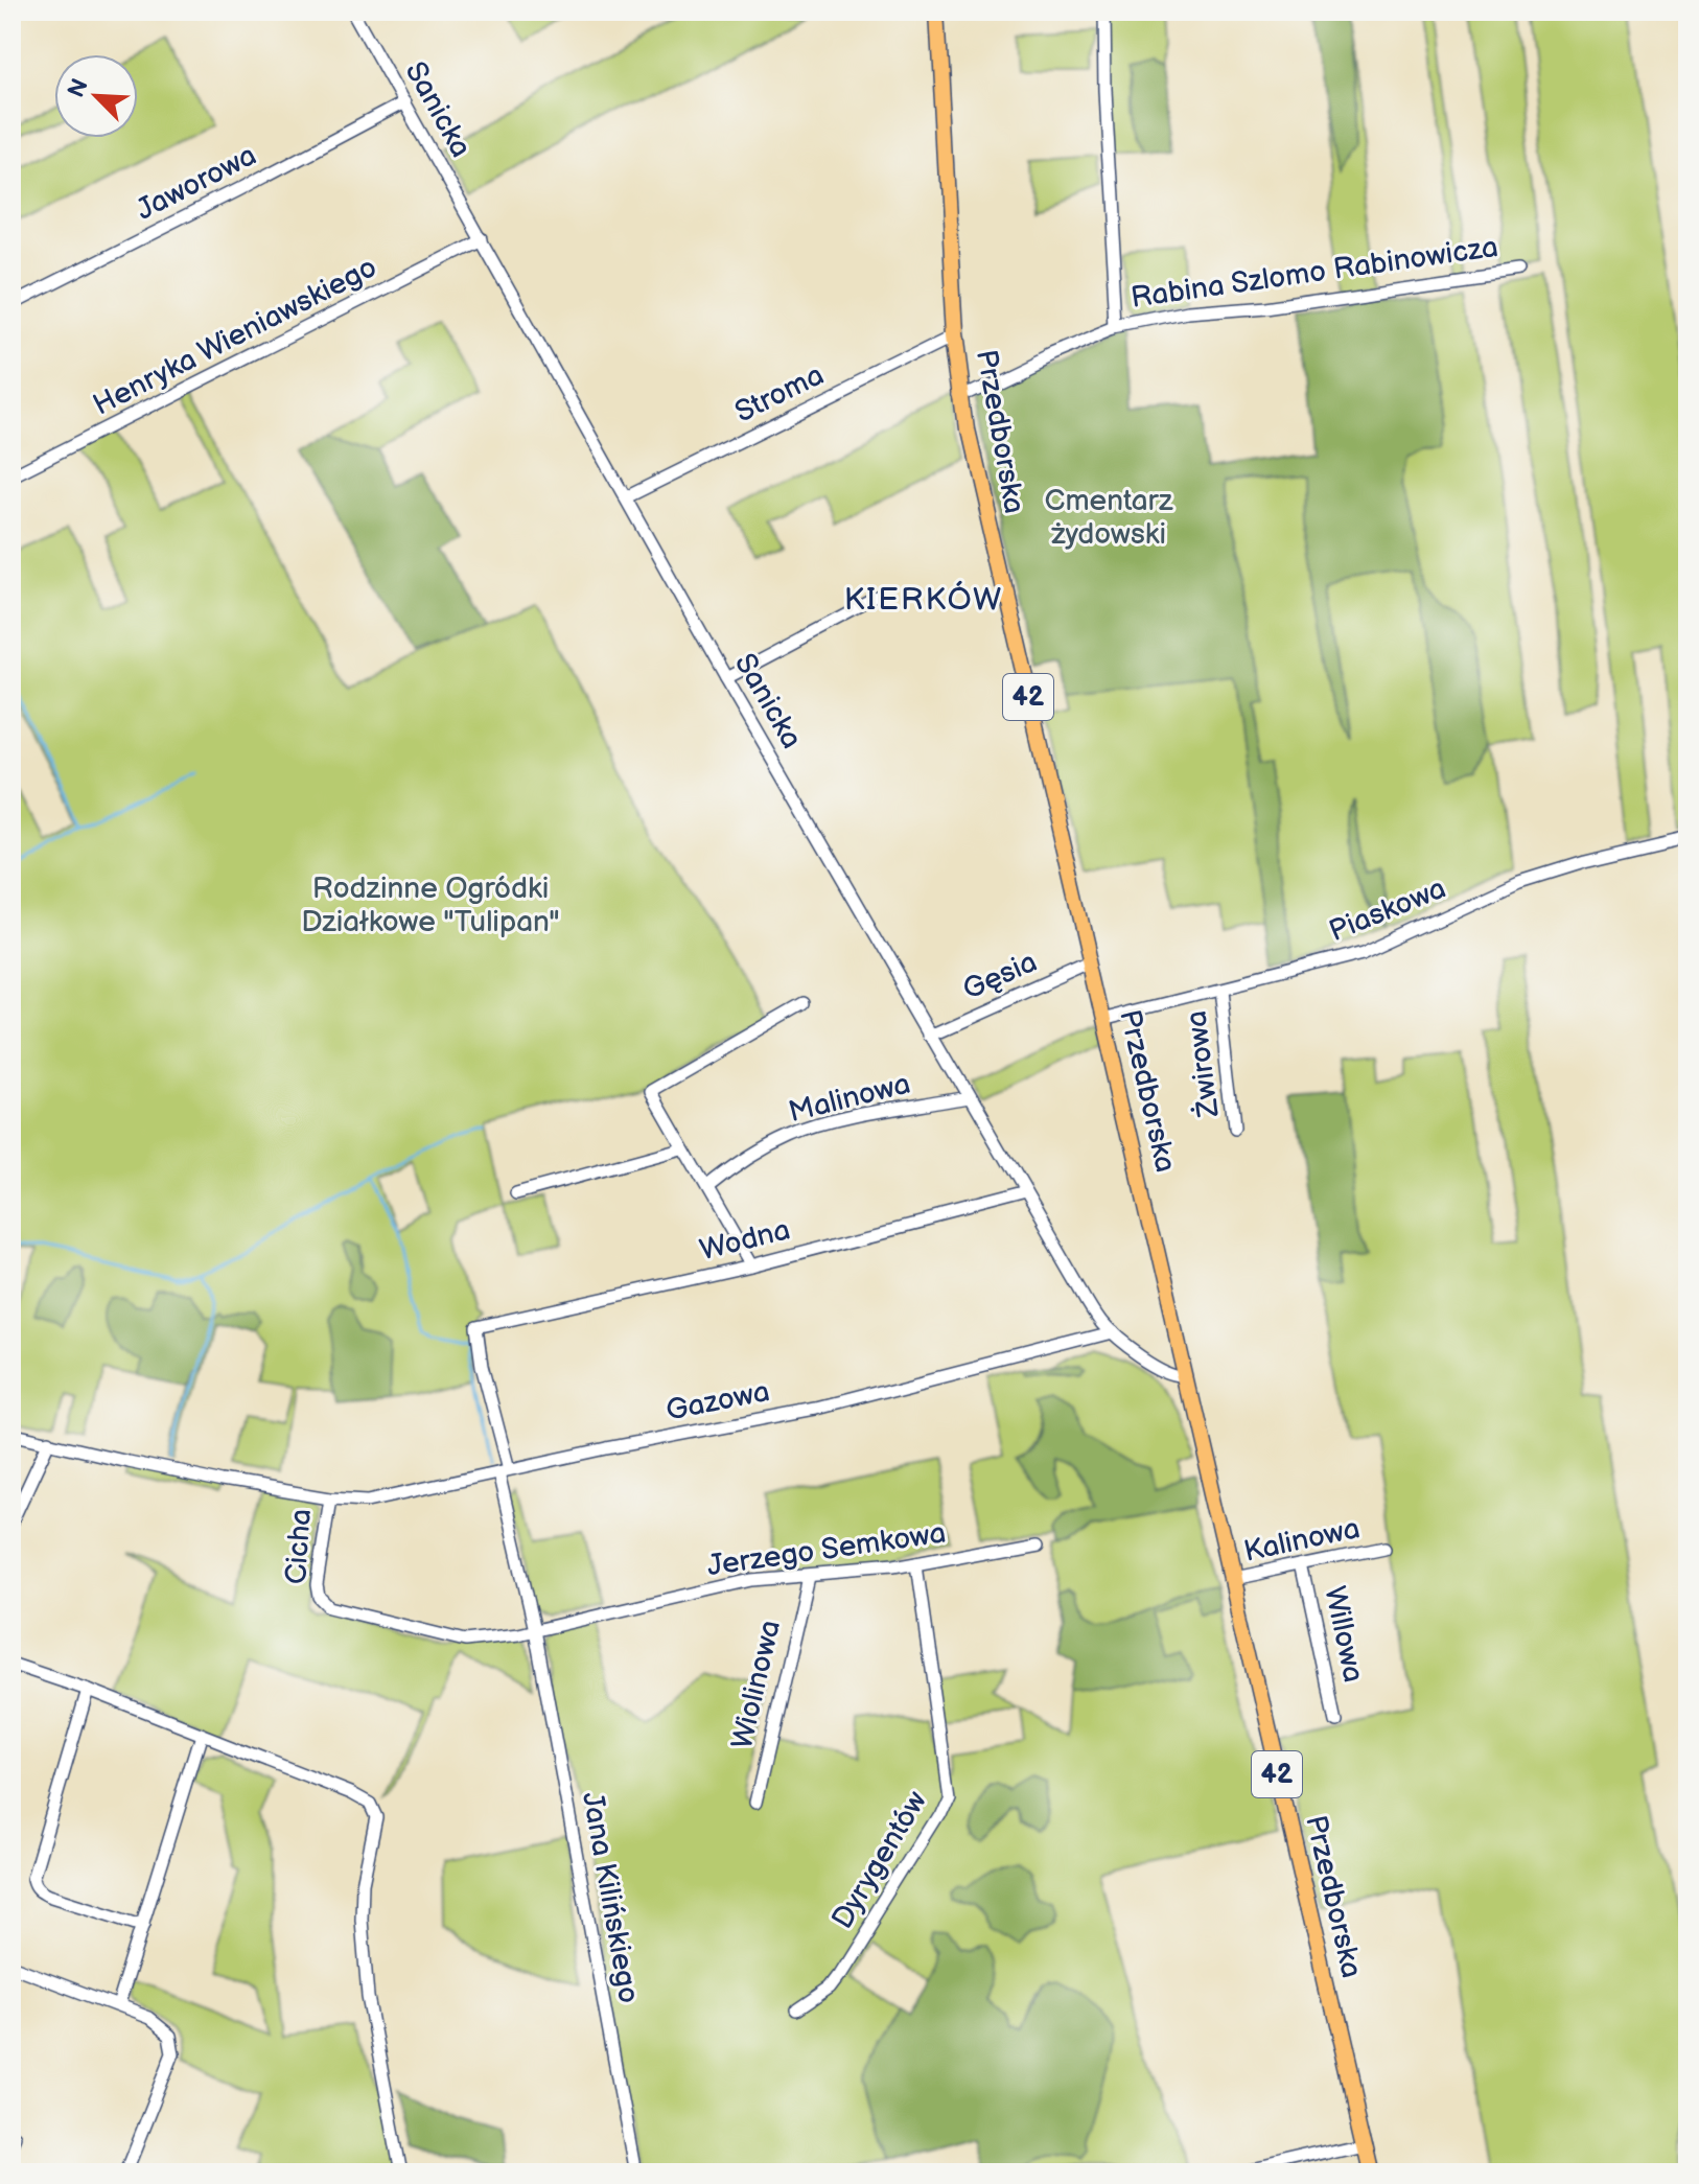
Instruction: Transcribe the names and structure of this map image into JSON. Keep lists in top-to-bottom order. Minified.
{"streets":{"main road":["Przedborska","42"],"street":["Sanicka","Jaworowa","Rabina Szlomo Rabinowicza","Henryka Wieniawskiego","Stroma","Piaskowa","Gęsia","Żwirowa","Malinowa","Wodna","Gazowa","Kalinowa","Cicha","Jerzego Semkowa","Willowa","Wiolinowa","Dyrygentów","Jana Kilińskiego"]},"crossings":[["Sanicka","Jaworowa"],["Sanicka","Henryka Wieniawskiego"],["Sanicka","Stroma"],["Sanicka","Przedborska"],["Sanicka","Gęsia"],["Sanicka","Malinowa"],["Sanicka","Wodna"],["Sanicka","Gazowa"],["Rabina Szlomo Rabinowicza","Przedborska"],["Stroma","Przedborska"],["Przedborska","Piaskowa"],["Przedborska","Gęsia"],["Przedborska","Kalinowa"],["Piaskowa","Żwirowa"],["Wodna","Gazowa"],["Gazowa","Cicha"],["Kalinowa","Willowa"],["Cicha","Jerzego Semkowa"],["Cicha","Jana Kilińskiego"],["Jerzego Semkowa","Wiolinowa"],["Jerzego Semkowa","Dyrygentów"],["Jerzego Semkowa","Jana Kilińskiego"]],"districts":["KIERKÓW"],"parks":["Cmentarz żydowski","Rodzinne Ogródki Działkowe \"Tulipan\""],"north":"top left"}
